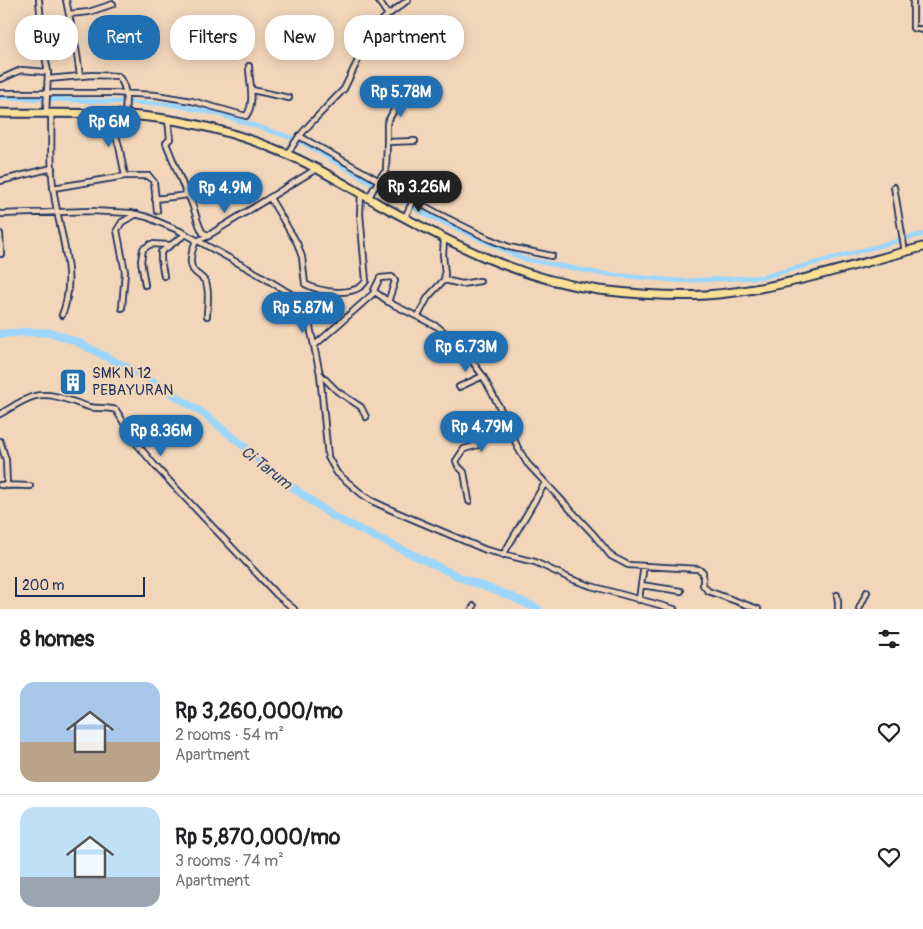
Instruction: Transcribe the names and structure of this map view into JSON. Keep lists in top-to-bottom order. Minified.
{"water":["Ci Tarum"],"places":{"building":["SMK N 12 PEBAYURAN"]},"scale_bar":"200 m","page":{"chip":["Buy","Rent","Filters","New","Apartment"],"price":["Rp 5.78M","Rp 6M","Rp 3.26M","Rp 4.9M","Rp 5.87M","Rp 6.73M","Rp 4.79M","Rp 8.36M"],"scale":"200 m","heading":"8 homes","list":[{"name":"Rp 3,260,000/mo","note":"2 rooms · 54 m² · Apartment"},{"name":"Rp 5,870,000/mo","note":"3 rooms · 74 m² · Apartment"}]}}
